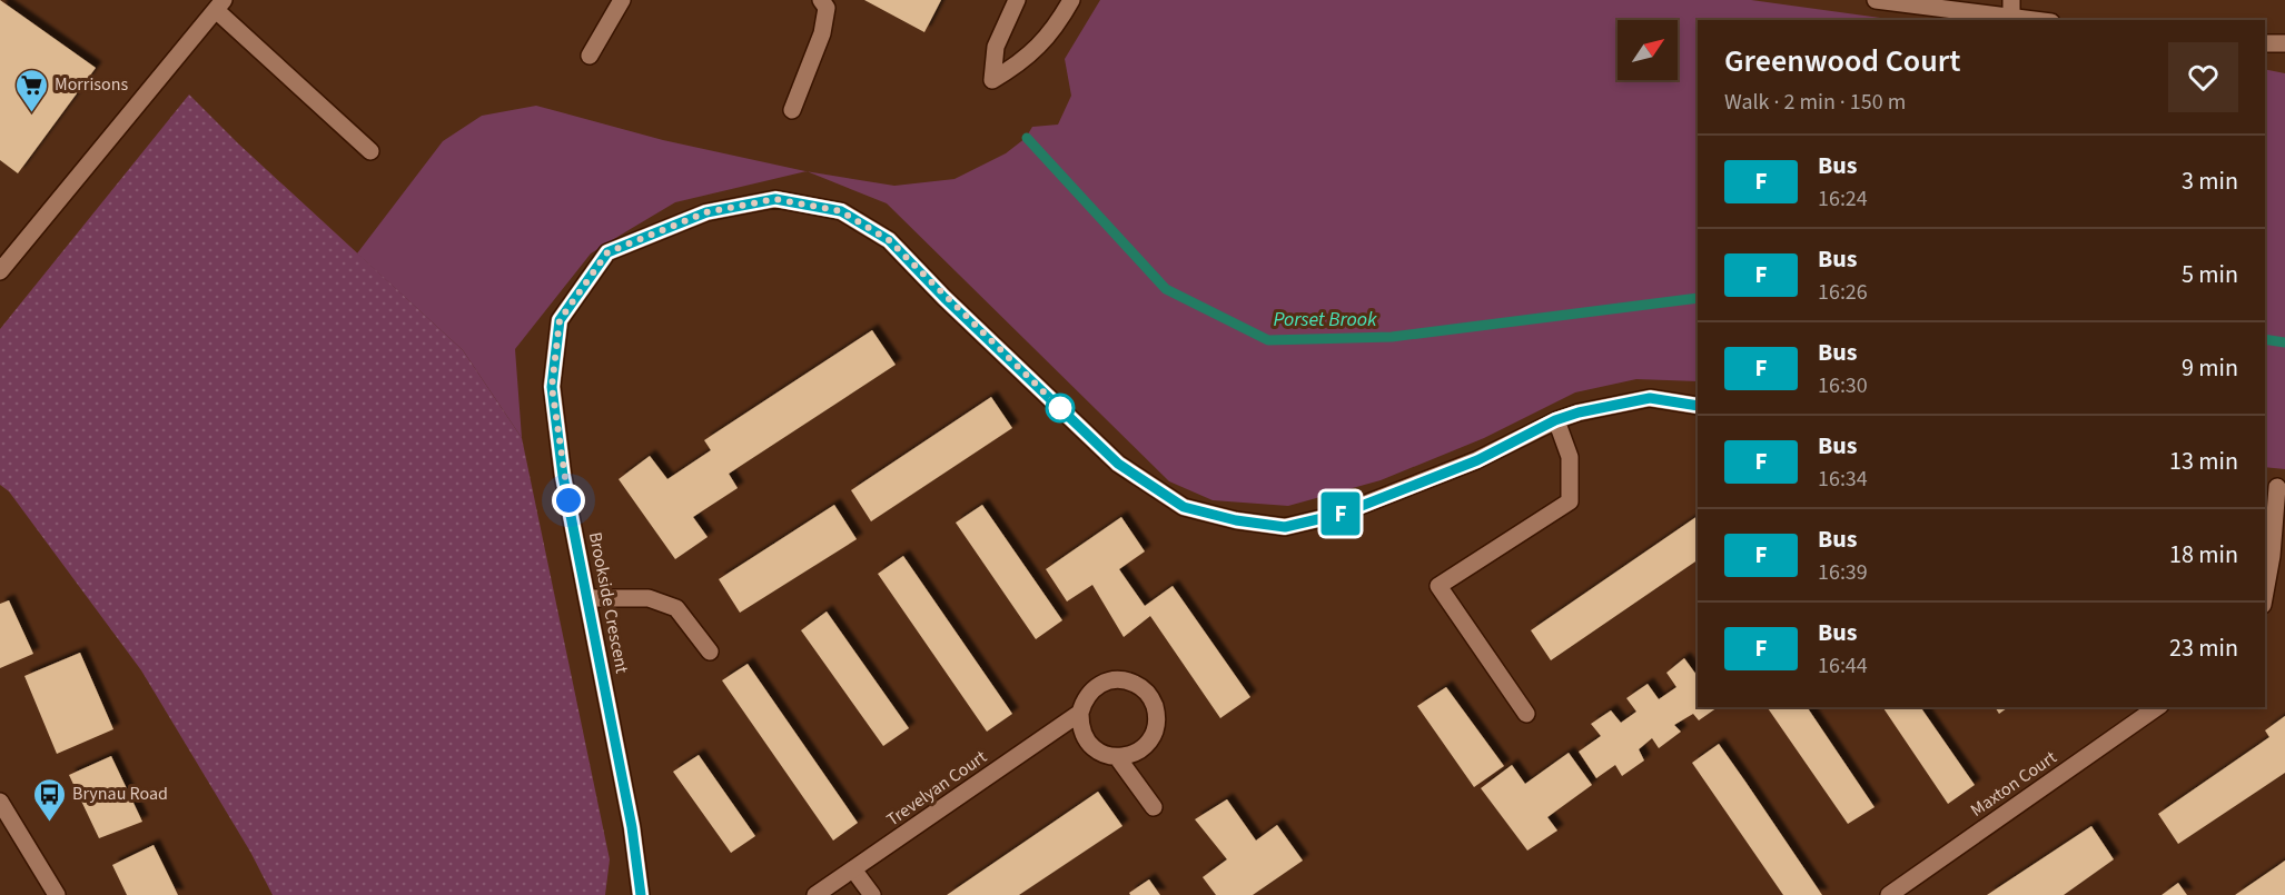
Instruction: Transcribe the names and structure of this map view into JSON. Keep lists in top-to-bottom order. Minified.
{"streets":{"street":["Brookside Crescent","Maxton Court","Trevelyan Court"]},"water":["Porset Brook"],"places":{"supermarket":["Morrisons"],"bus stop":["Brynau Road"]},"lines":["bus line F"],"north":"top right","page":{"on_map":"F","heading":["Greenwood Court","Walk · 2 min · 150 m"],"list":[{"mark":"F","name":"Bus","note":"16:24","value":"3 min"},{"mark":"F","name":"Bus","note":"16:26","value":"5 min"},{"mark":"F","name":"Bus","note":"16:30","value":"9 min"},{"mark":"F","name":"Bus","note":"16:34","value":"13 min"},{"mark":"F","name":"Bus","note":"16:39","value":"18 min"},{"mark":"F","name":"Bus","note":"16:44","value":"23 min"}]}}
